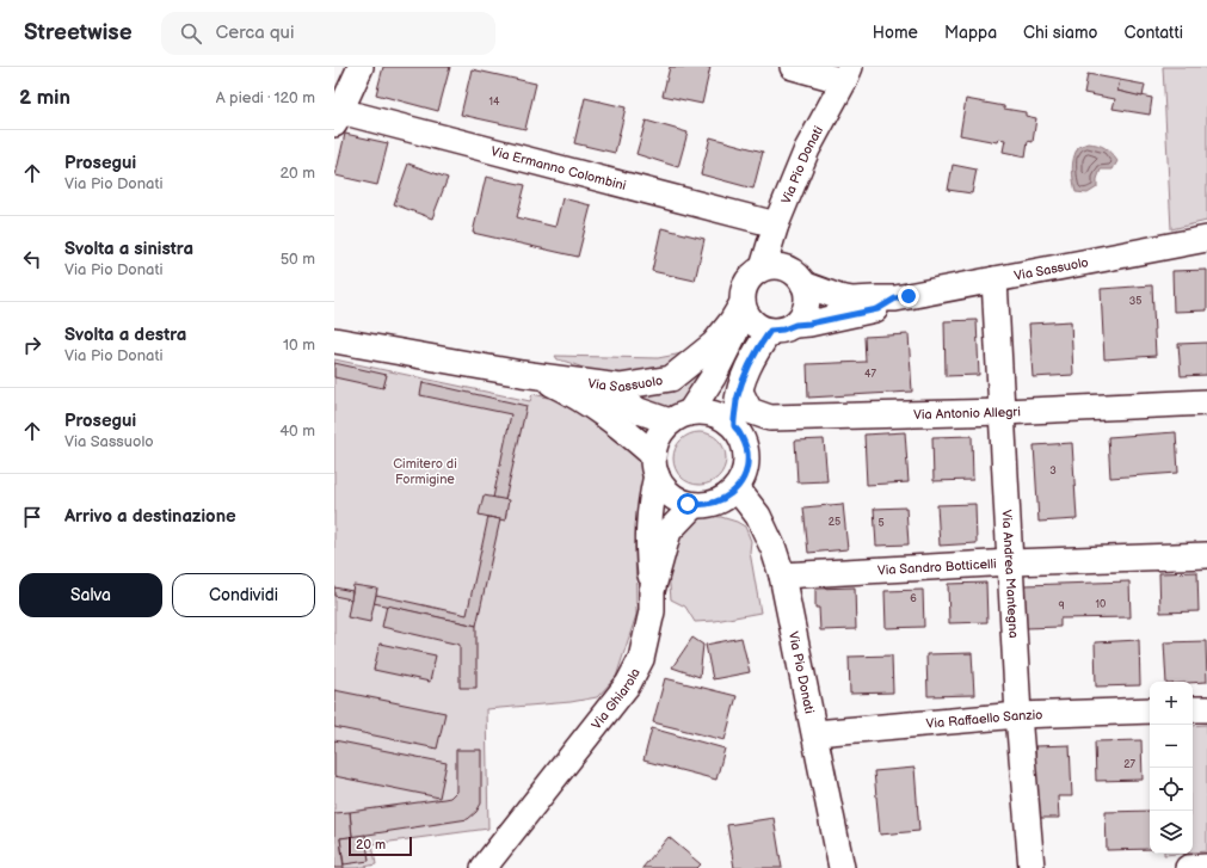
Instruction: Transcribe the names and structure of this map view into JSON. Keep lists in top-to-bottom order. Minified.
{"streets":{"street":["Via Pio Donati","Via Ermanno Colombini","Via Sassuolo","Via Antonio Allegri","Via Sandro Botticelli","Via Andrea Mantegna","Via Ghiarola","Via Raffaello Sanzio"]},"crossings":[["Via Pio Donati","Via Ermanno Colombini"],["Via Pio Donati","Via Sassuolo"],["Via Pio Donati","Via Sandro Botticelli"],["Via Pio Donati","Via Ghiarola"],["Via Pio Donati","Via Raffaello Sanzio"],["Via Sassuolo","Via Andrea Mantegna"],["Via Sassuolo","Via Ghiarola"],["Via Antonio Allegri","Via Andrea Mantegna"],["Via Sandro Botticelli","Via Andrea Mantegna"],["Via Andrea Mantegna","Via Raffaello Sanzio"]],"parks":["Cimitero di Formigine"],"house_numbers":["14","35","47","3","25","5","6","10","9","27"],"scale_bar":"20 m","page":{"header":"Streetwise","search":"Cerca qui","nav":["Home","Mappa","Chi siamo","Contatti"],"heading":["2 min","A piedi · 120 m"],"list":[["Prosegui","Via Pio Donati","20 m"],["Svolta a sinistra","Via Pio Donati","50 m"],["Svolta a destra","Via Pio Donati","10 m"],["Prosegui","Via Sassuolo","40 m"],"Arrivo a destinazione"],"buttons":["Salva","Condividi"],"map_buttons":["+","−"],"scale":"20 m"}}
